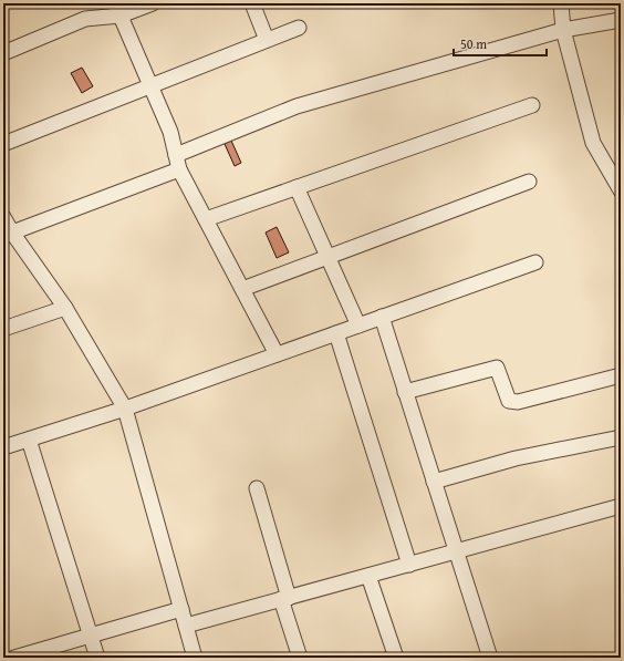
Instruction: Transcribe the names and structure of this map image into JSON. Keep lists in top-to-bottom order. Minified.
{"scale_bar":"50 m"}
